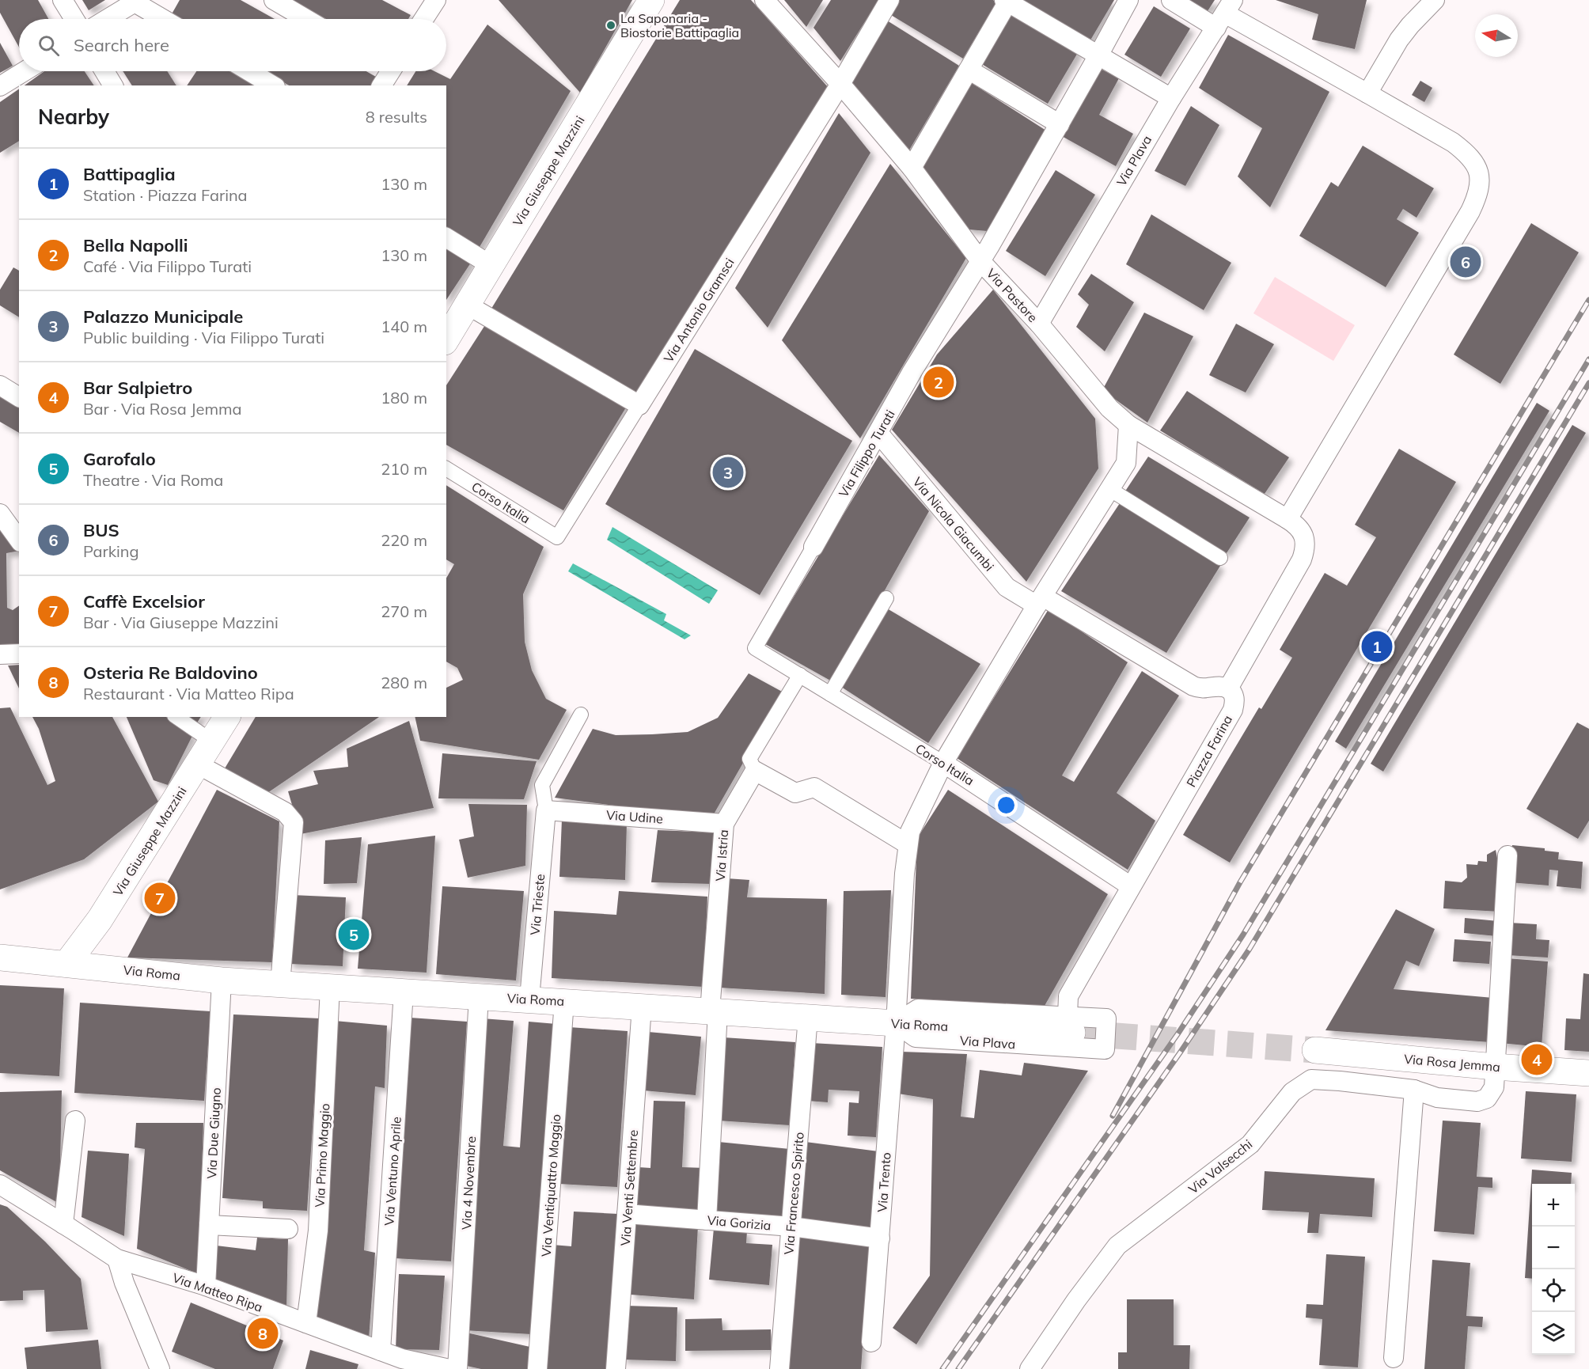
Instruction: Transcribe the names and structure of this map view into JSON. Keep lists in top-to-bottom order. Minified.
{"streets":{"main road":["Via Giuseppe Mazzini","Via Roma","Via Rosa Jemma"],"street":["Via Plava","Via Pastore","Via Antonio Gramsci","Via Filippo Turati","Corso Italia","Via Nicola Giacumbi","Piazza Farina","Via Udine","Via Istria","Via Trieste","Via Due Giugno","Via Primo Maggio","Via Valsecchi","Via Ventuno Aprile","Via Trento","Via 4 Novembre","Via Ventiquattro Maggio","Via Venti Settembre","Via Francesco Spirito","Via Gorizia","Via Matteo Ripa"]},"crossings":[["Via Plava","Via Pastore"],["Via Plava","Via Roma"],["Via Plava","Via Trento"],["Via Giuseppe Mazzini","Via Roma"],["Via Pastore","Via Antonio Gramsci"],["Via Pastore","Via Filippo Turati"],["Via Pastore","Via Nicola Giacumbi"],["Via Pastore","Piazza Farina"],["Via Antonio Gramsci","Corso Italia"],["Via Filippo Turati","Corso Italia"],["Via Filippo Turati","Via Nicola Giacumbi"],["Corso Italia","Piazza Farina"],["Via Nicola Giacumbi","Piazza Farina"],["Via Udine","Via Istria"],["Via Udine","Via Trieste"],["Via Istria","Via Roma"],["Via Istria","Via Gorizia"],["Via Trieste","Via Roma"],["Via Roma","Via Due Giugno"],["Via Roma","Via Primo Maggio"],["Via Roma","Via Ventuno Aprile"],["Via Roma","Via Trento"],["Via Roma","Via 4 Novembre"],["Via Roma","Via Ventiquattro Maggio"],["Via Roma","Via Venti Settembre"],["Via Roma","Via Francesco Spirito"],["Via Rosa Jemma","Via Valsecchi"],["Via Due Giugno","Via Matteo Ripa"],["Via Primo Maggio","Via Matteo Ripa"],["Via Ventuno Aprile","Via Matteo Ripa"],["Via Trento","Via Gorizia"],["Via 4 Novembre","Via Matteo Ripa"],["Via Venti Settembre","Via Gorizia"],["Via Francesco Spirito","Via Gorizia"]],"places":["La Saponaria - Biostorie Battipaglia"],"north":"left","page":{"search":"Search here","heading":["Nearby","8 results"],"list":[{"mark":"1","name":"Battipaglia","note":"Station · Piazza Farina","value":"130 m"},{"mark":"2","name":"Bella Napolli","note":"Café · Via Filippo Turati","value":"130 m"},{"mark":"3","name":"Palazzo Municipale","note":"Public building · Via Filippo Turati","value":"140 m"},{"mark":"4","name":"Bar Salpietro","note":"Bar · Via Rosa Jemma","value":"180 m"},{"mark":"5","name":"Garofalo","note":"Theatre · Via Roma","value":"210 m"},{"mark":"6","name":"BUS","note":"Parking","value":"220 m"},{"mark":"7","name":"Caffè Excelsior","note":"Bar · Via Giuseppe Mazzini","value":"270 m"},{"mark":"8","name":"Osteria Re Baldovino","note":"Restaurant · Via Matteo Ripa","value":"280 m"}],"pins":["6","2","3","1","7","5","4","8"],"map_buttons":["+","−"]}}
